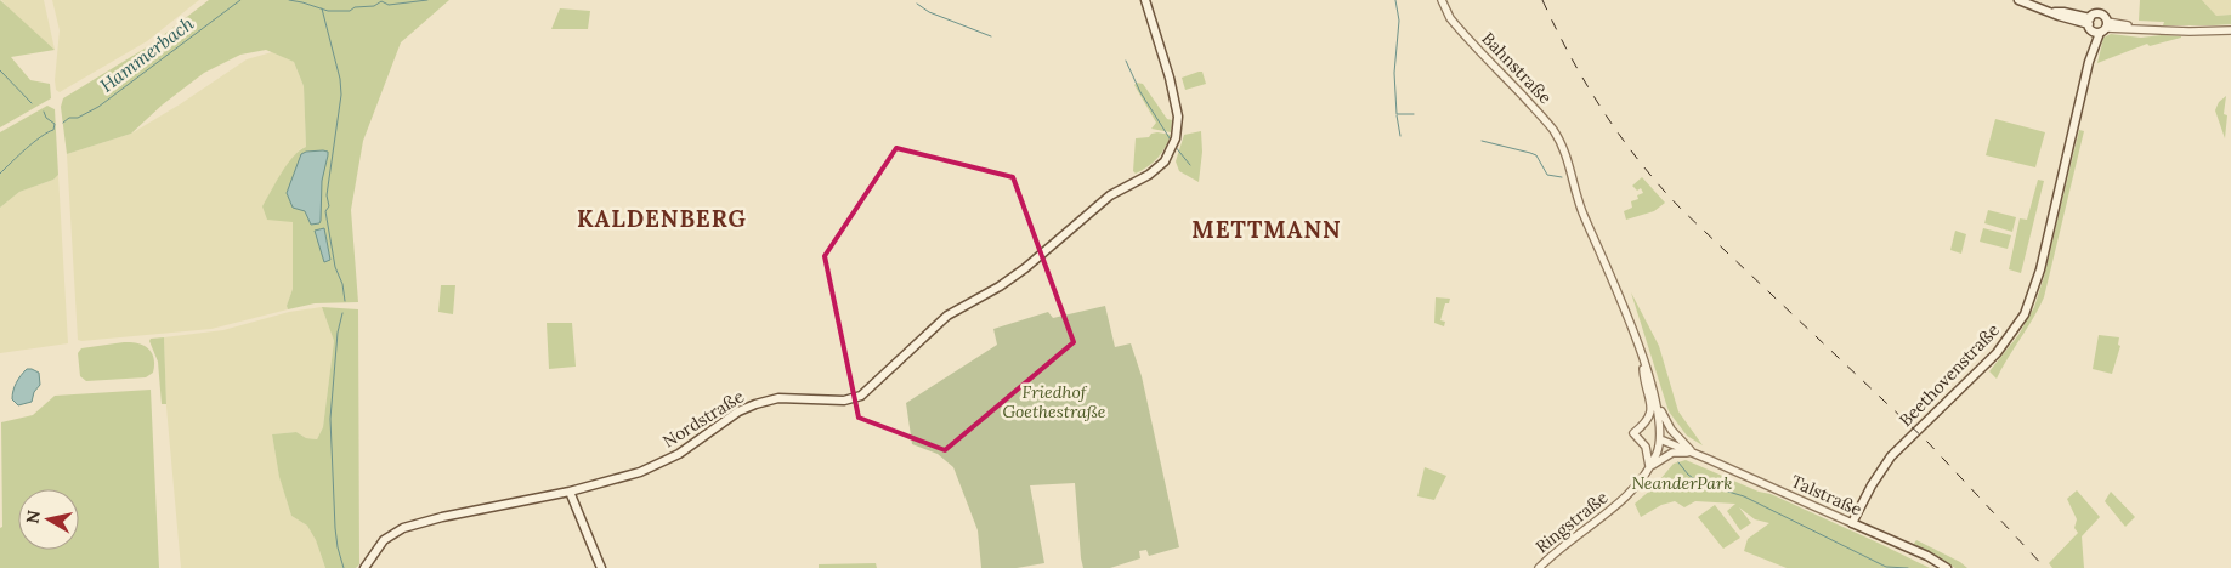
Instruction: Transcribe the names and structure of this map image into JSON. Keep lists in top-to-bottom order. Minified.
{"streets":{"main road":["Beethovenstraße","Nordstraße","Talstraße"],"street":["Bahnstraße","Ringstraße"]},"crossings":[["Bahnstraße","Talstraße"],["Beethovenstraße","Talstraße"],["Talstraße","Ringstraße"]],"districts":["KALDENBERG","METTMANN"],"water":["Hammerbach"],"parks":["Friedhof Goethestraße","NeanderPark"],"north":"left"}
